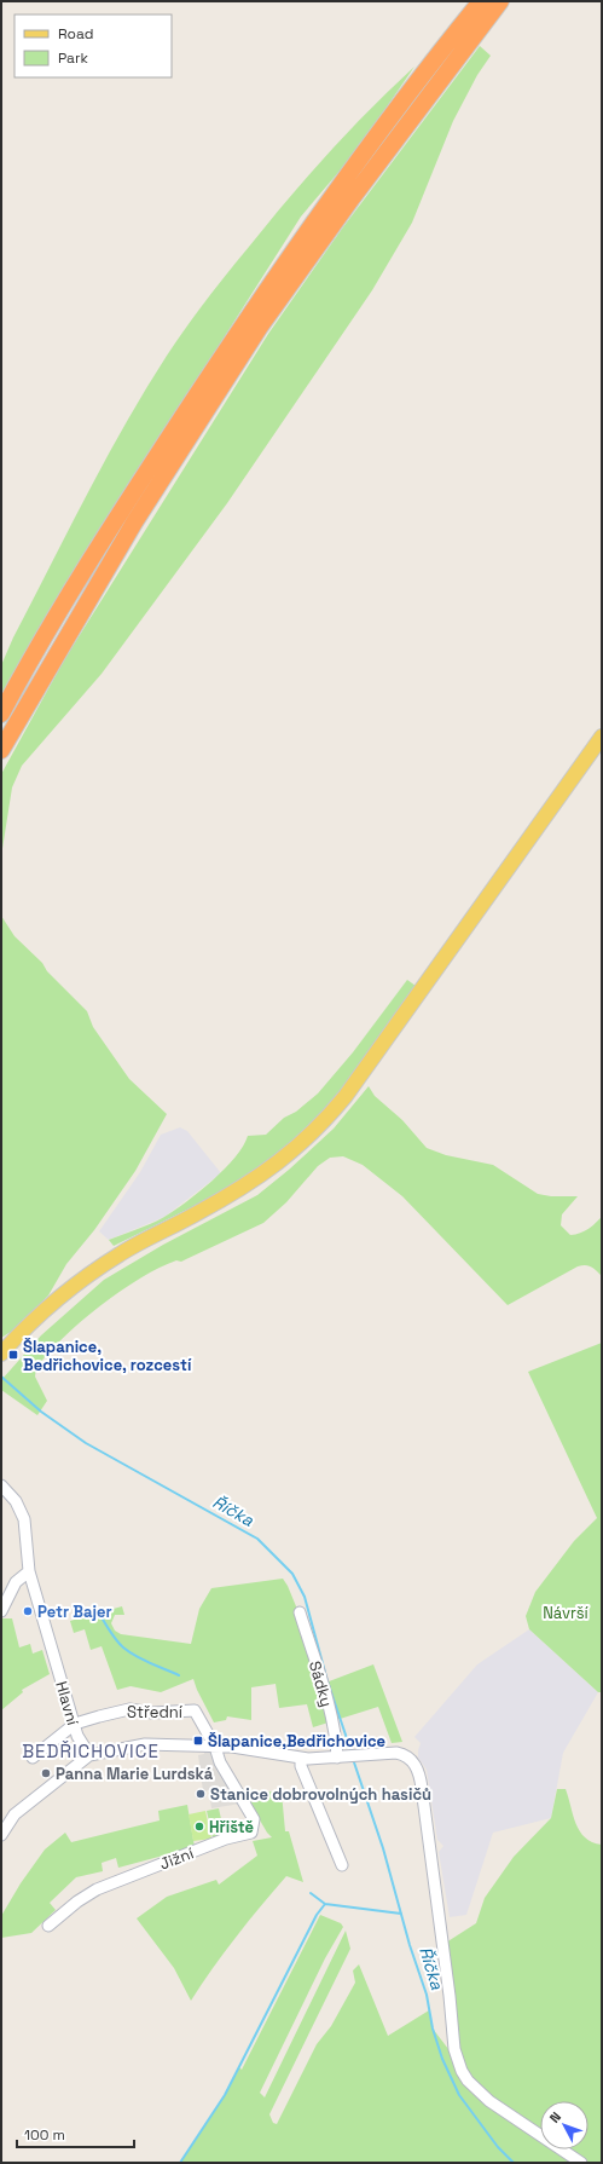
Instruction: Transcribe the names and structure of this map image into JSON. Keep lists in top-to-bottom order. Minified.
{"streets":{"street":["Sádky","Hlavní","Střední","Jižní"]},"crossings":[["Hlavní","Střední"],["Střední","Jižní"]],"districts":["BEDŘICHOVICE"],"water":["Říčka"],"parks":["Návrší"],"places":{"transit":["Šlapanice, Bedřichovice, rozcestí","Šlapanice,Bedřichovice"],"other":["Petr Bajer","Panna Marie Lurdská","Stanice dobrovolných hasičů","Hřiště"]},"legend":["Road","Park"],"scale_bar":"100 m","north":"top left"}
